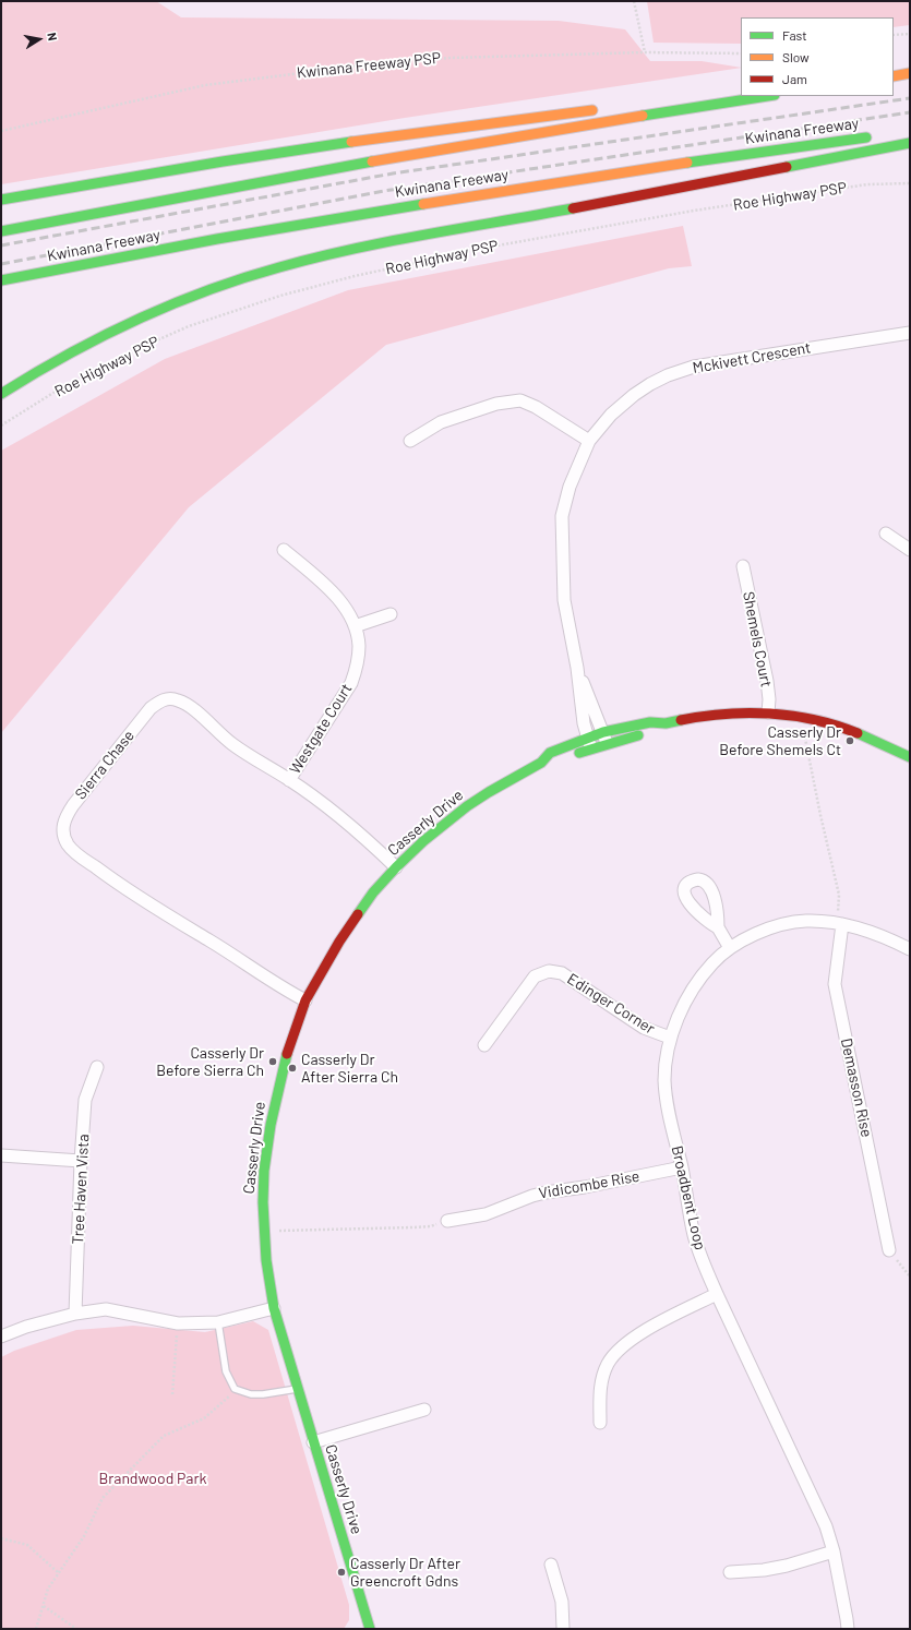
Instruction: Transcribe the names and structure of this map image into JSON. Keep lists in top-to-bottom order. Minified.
{"streets":{"main road":["Kwinana Freeway","Casserly Drive"],"street":["Mckivett Crescent","Shemels Court","Westgate Court","Sierra Chase","Edinger Corner","Demasson Rise","Vidicombe Rise","Tree Haven Vista","Broadbent Loop"],"path":["Kwinana Freeway PSP","Roe Highway PSP"]},"crossings":[["Mckivett Crescent","Casserly Drive"],["Shemels Court","Casserly Drive"],["Westgate Court","Sierra Chase"],["Sierra Chase","Casserly Drive"],["Edinger Corner","Broadbent Loop"],["Demasson Rise","Broadbent Loop"],["Vidicombe Rise","Broadbent Loop"]],"parks":["Brandwood Park"],"places":["Casserly Dr Before Shemels Ct","Casserly Dr Before Sierra Ch","Casserly Dr After Sierra Ch","Casserly Dr After Greencroft Gdns"],"legend":["Fast","Slow","Jam"],"north":"right"}
